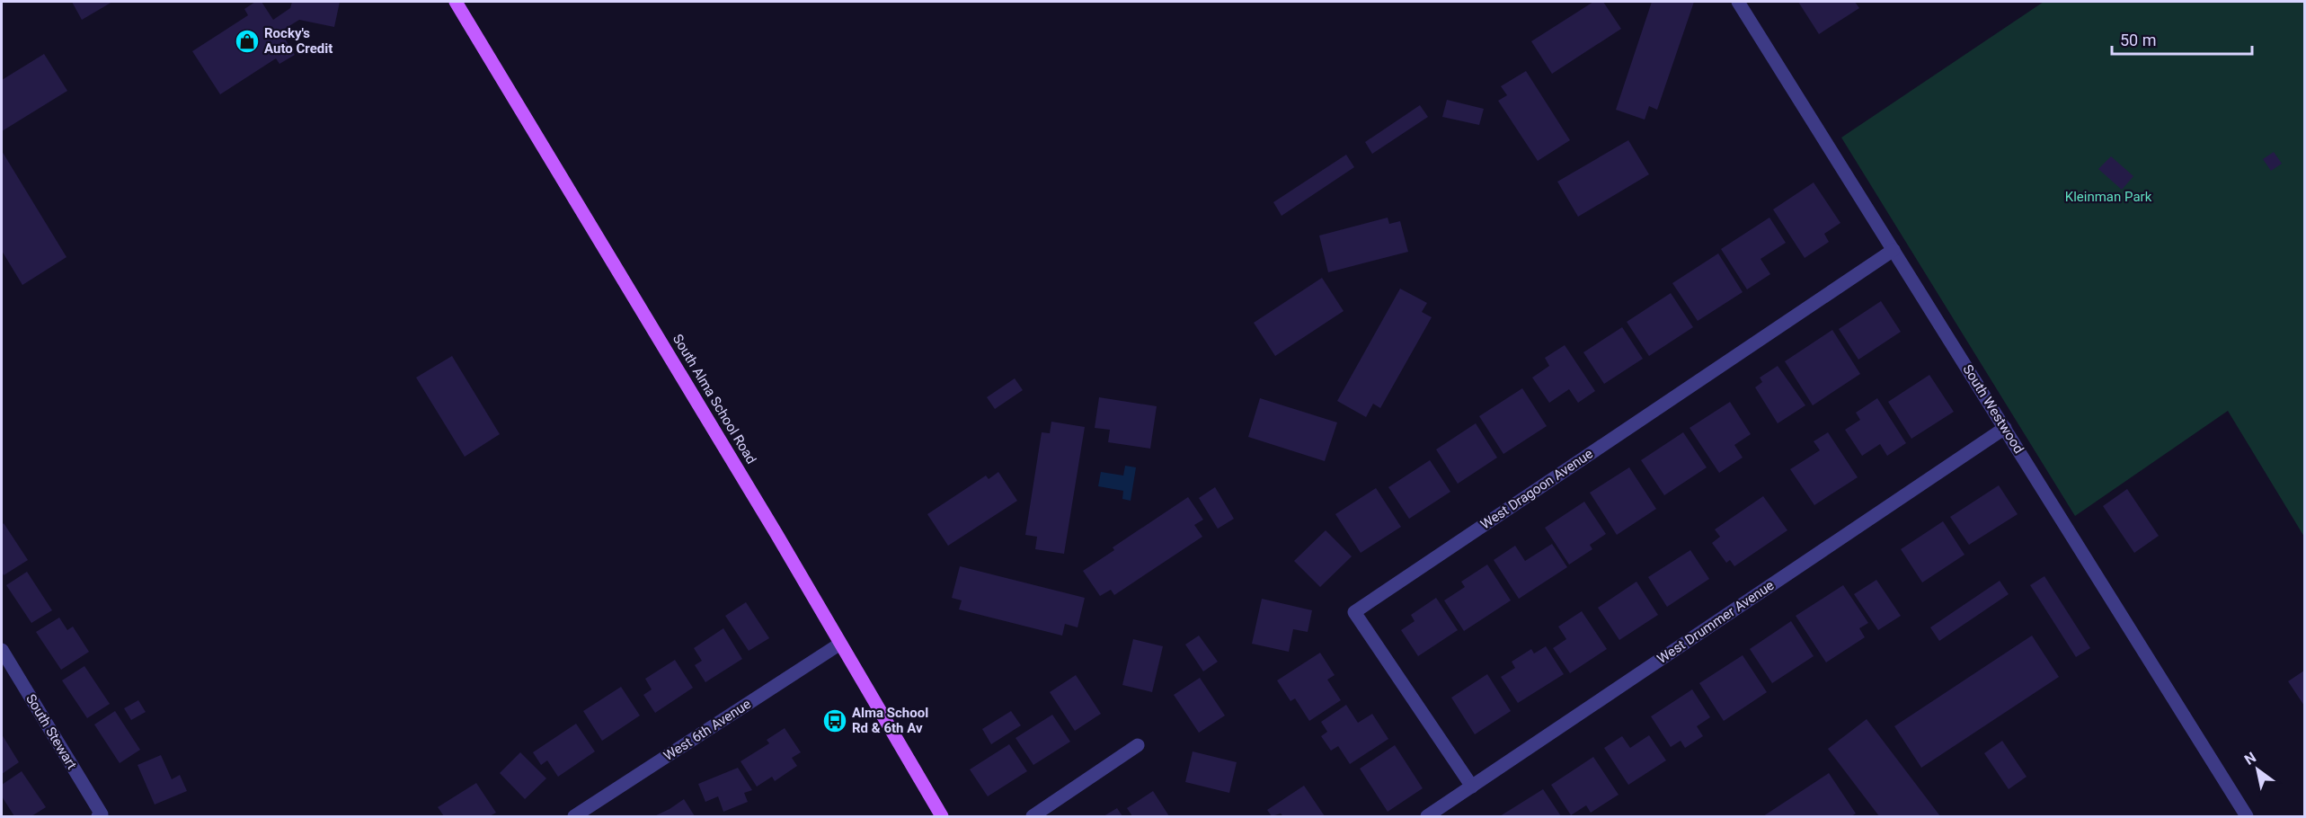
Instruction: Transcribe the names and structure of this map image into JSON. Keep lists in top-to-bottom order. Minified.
{"streets":{"main road":["South Alma School Road"],"street":["South Westwood","West Dragoon Avenue","West Drummer Avenue","West 6th Avenue","South Stewart"]},"crossings":[["South Alma School Road","West 6th Avenue"],["South Westwood","West Dragoon Avenue"],["South Westwood","West Drummer Avenue"],["West Dragoon Avenue","West Drummer Avenue"]],"parks":["Kleinman Park"],"places":{"shop":["Rocky's Auto Credit"],"bus stop":["Alma School Rd & 6th Av"]},"scale_bar":"50 m","north":"top left"}
